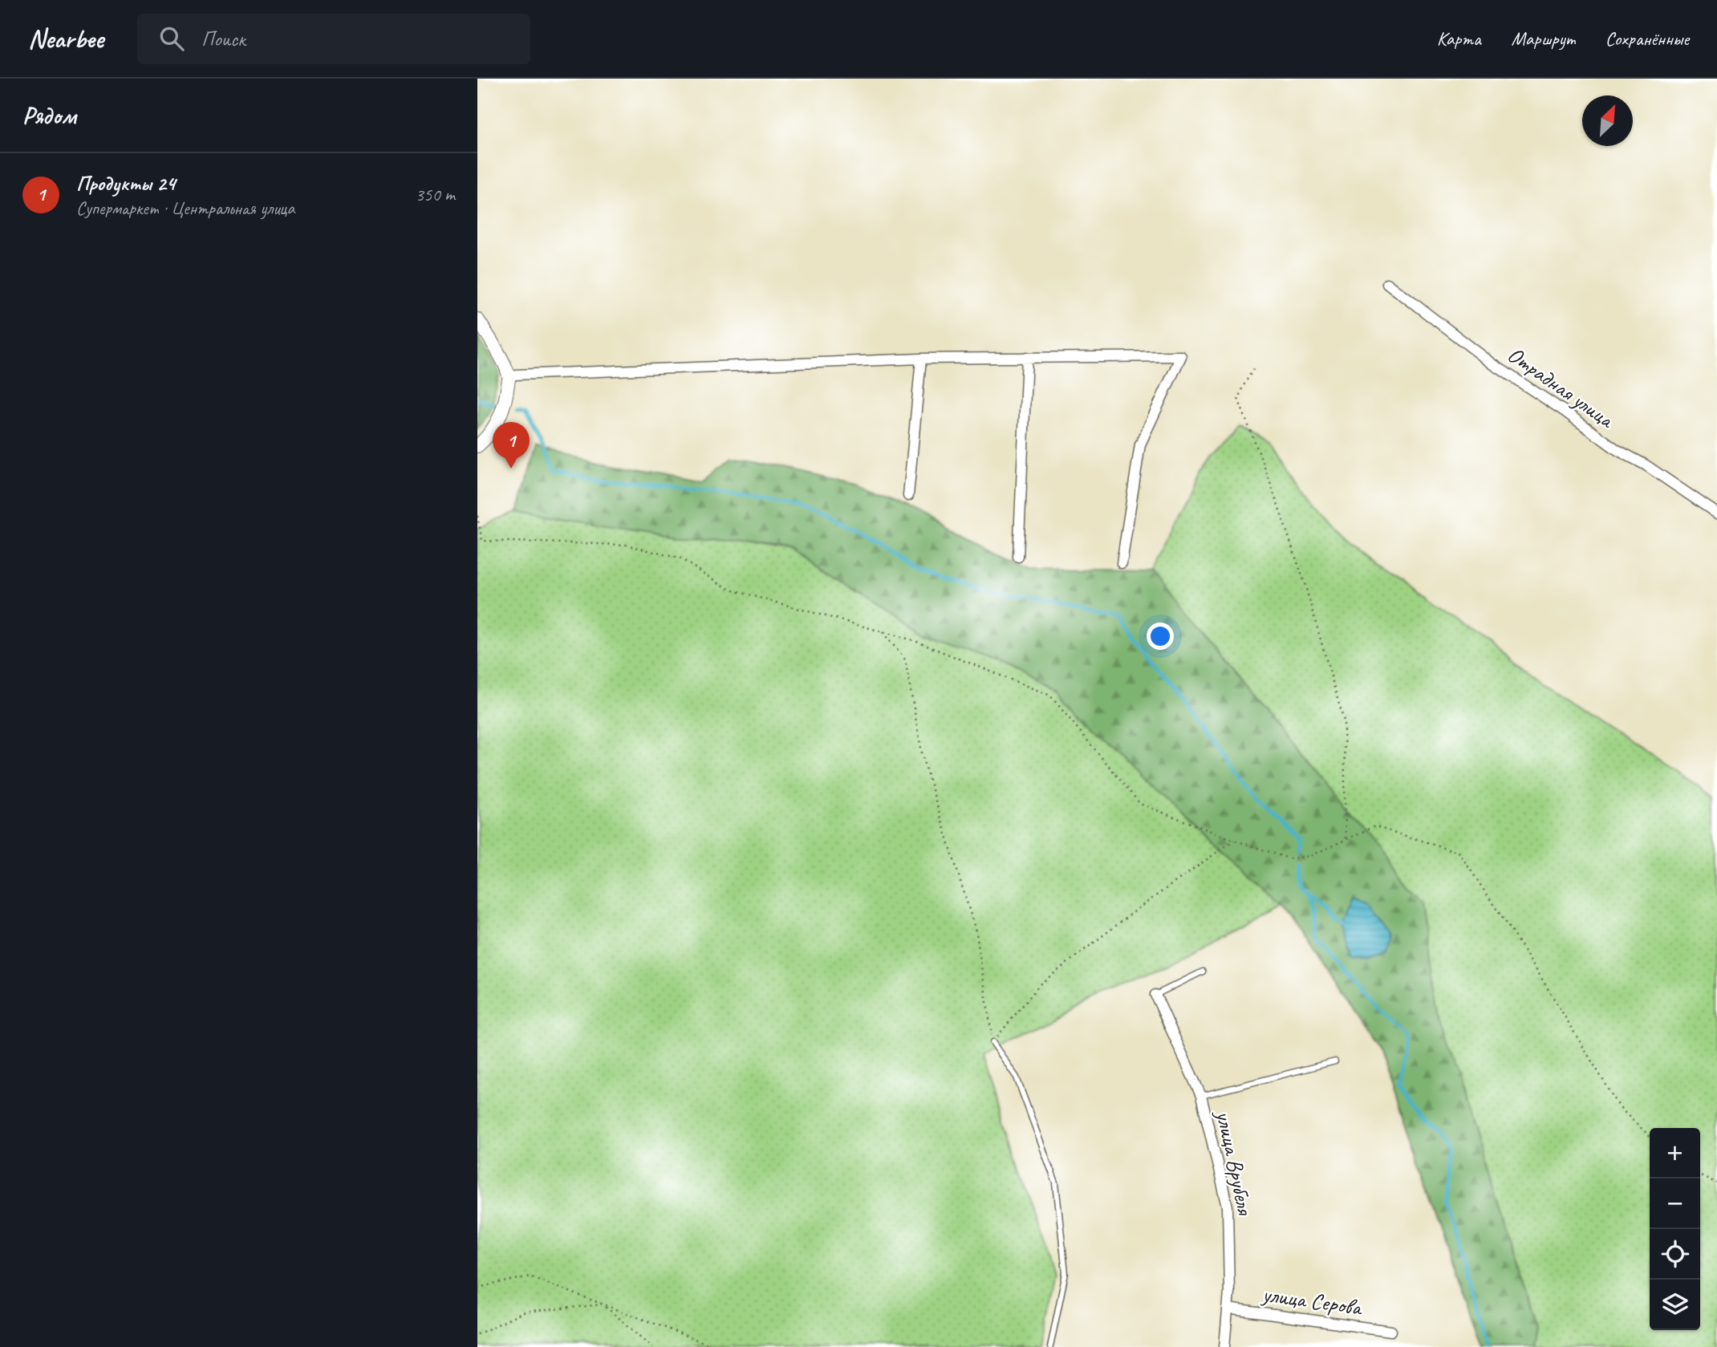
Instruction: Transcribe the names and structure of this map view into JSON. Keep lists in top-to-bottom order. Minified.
{"streets":{"street":["Отрадная улица","улица Врубеля","улица Серова"]},"crossings":[["улица Врубеля","улица Серова"]],"north":"top right","page":{"header":"Nearbee","search":"Поиск","nav":["Карта","Маршрут","Сохранённые"],"heading":"Рядом","list":[{"mark":"1","name":"Продукты 24","note":"Супермаркет · Центральная улица","value":"350 m"}],"pins":"1","map_buttons":["+","−"]}}
